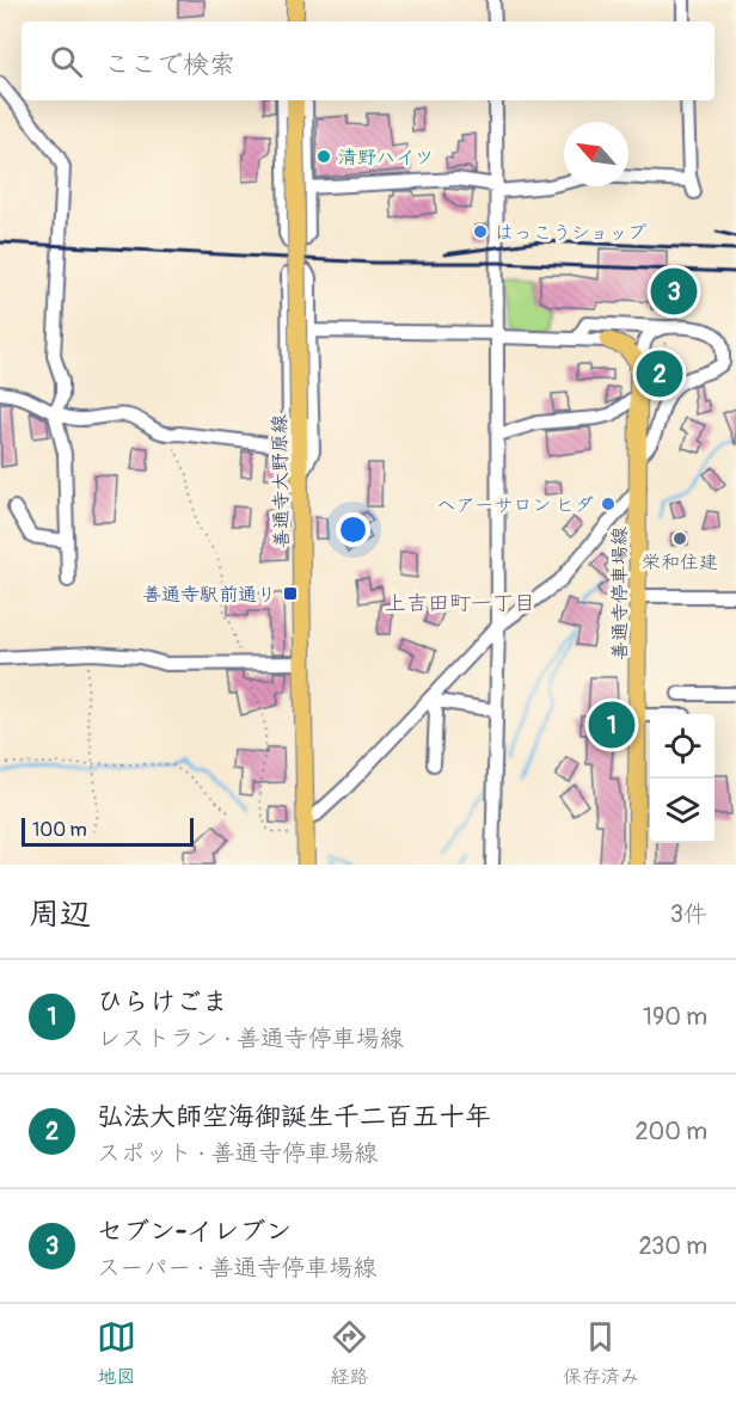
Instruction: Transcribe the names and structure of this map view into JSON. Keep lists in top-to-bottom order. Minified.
{"streets":{"main road":["善通寺大野原線","善通寺停車場線"]},"districts":["上吉田町一丁目"],"places":{"other":["清野ハイツ","はっこうショップ","ヘアーサロン ヒダ","栄和住建"],"transit":["善通寺駅前通り"]},"scale_bar":"100 m","north":"top left","page":{"search":"ここで検索","pins":["3","2","1"],"scale":"100 m","heading":["周辺","3件"],"list":[{"mark":"1","name":"ひらけごま","note":"レストラン · 善通寺停車場線","value":"190 m"},{"mark":"2","name":"弘法大師空海御誕生千二百五十年","note":"スポット · 善通寺停車場線","value":"200 m"},{"mark":"3","name":"セブン-イレブン","note":"スーパー · 善通寺停車場線","value":"230 m"}],"nav":["地図","経路","保存済み"]}}
